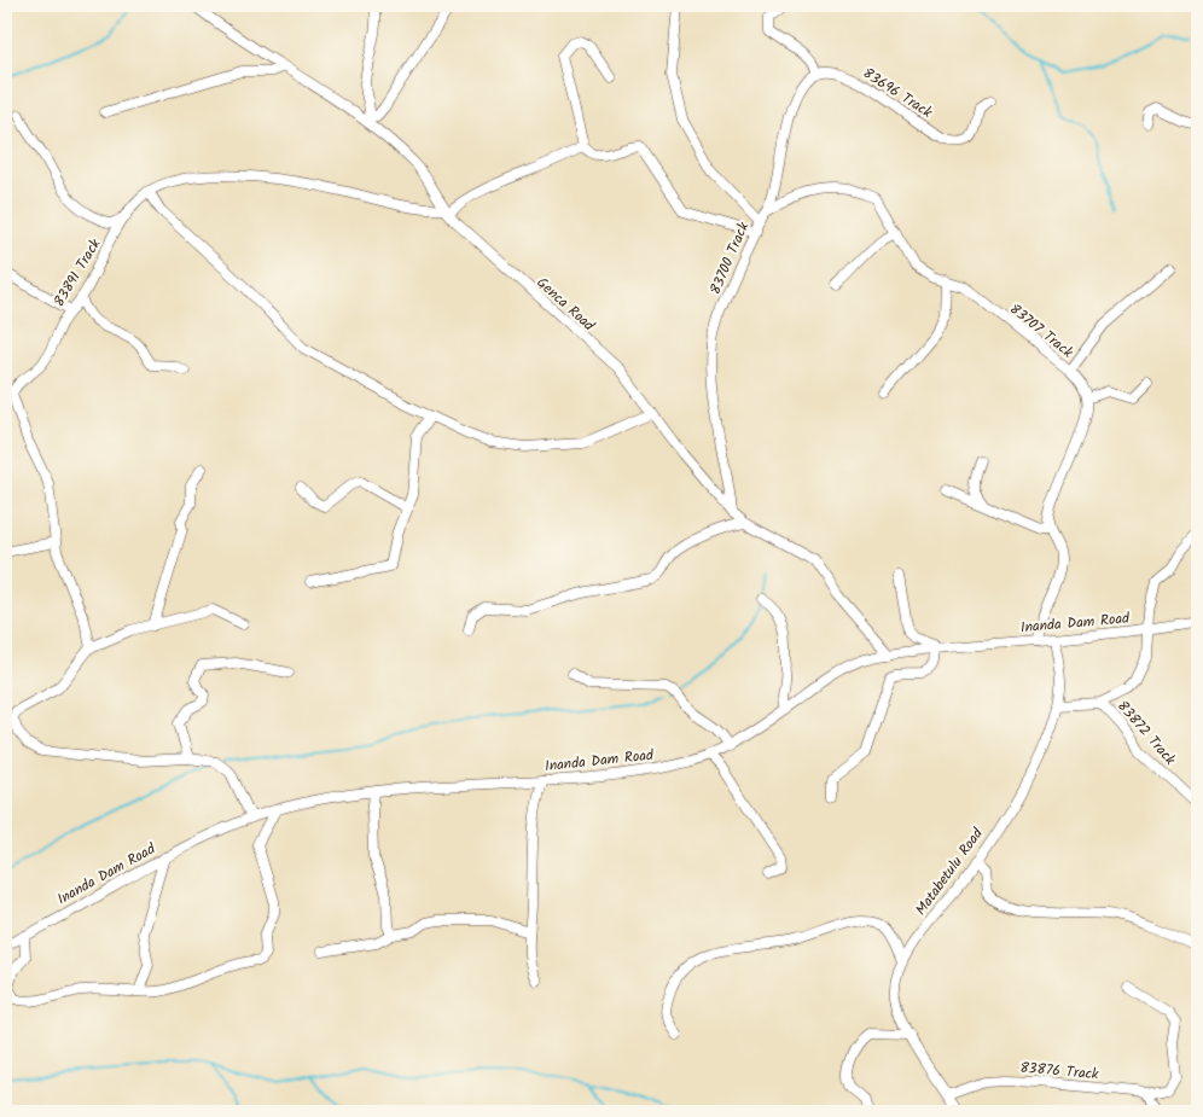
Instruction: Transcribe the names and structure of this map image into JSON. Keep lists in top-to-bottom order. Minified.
{"streets":{"street":["83696 Track","83700 Track","83891 Track","Genca Road","83707 Track","Inanda Dam Road","83872 Track","Matabetulu Road","83876 Track"]},"crossings":[["83700 Track","Genca Road"],["83891 Track","Genca Road"],["Genca Road","Inanda Dam Road"],["Inanda Dam Road","Matabetulu Road"],["Matabetulu Road","83876 Track"]]}
